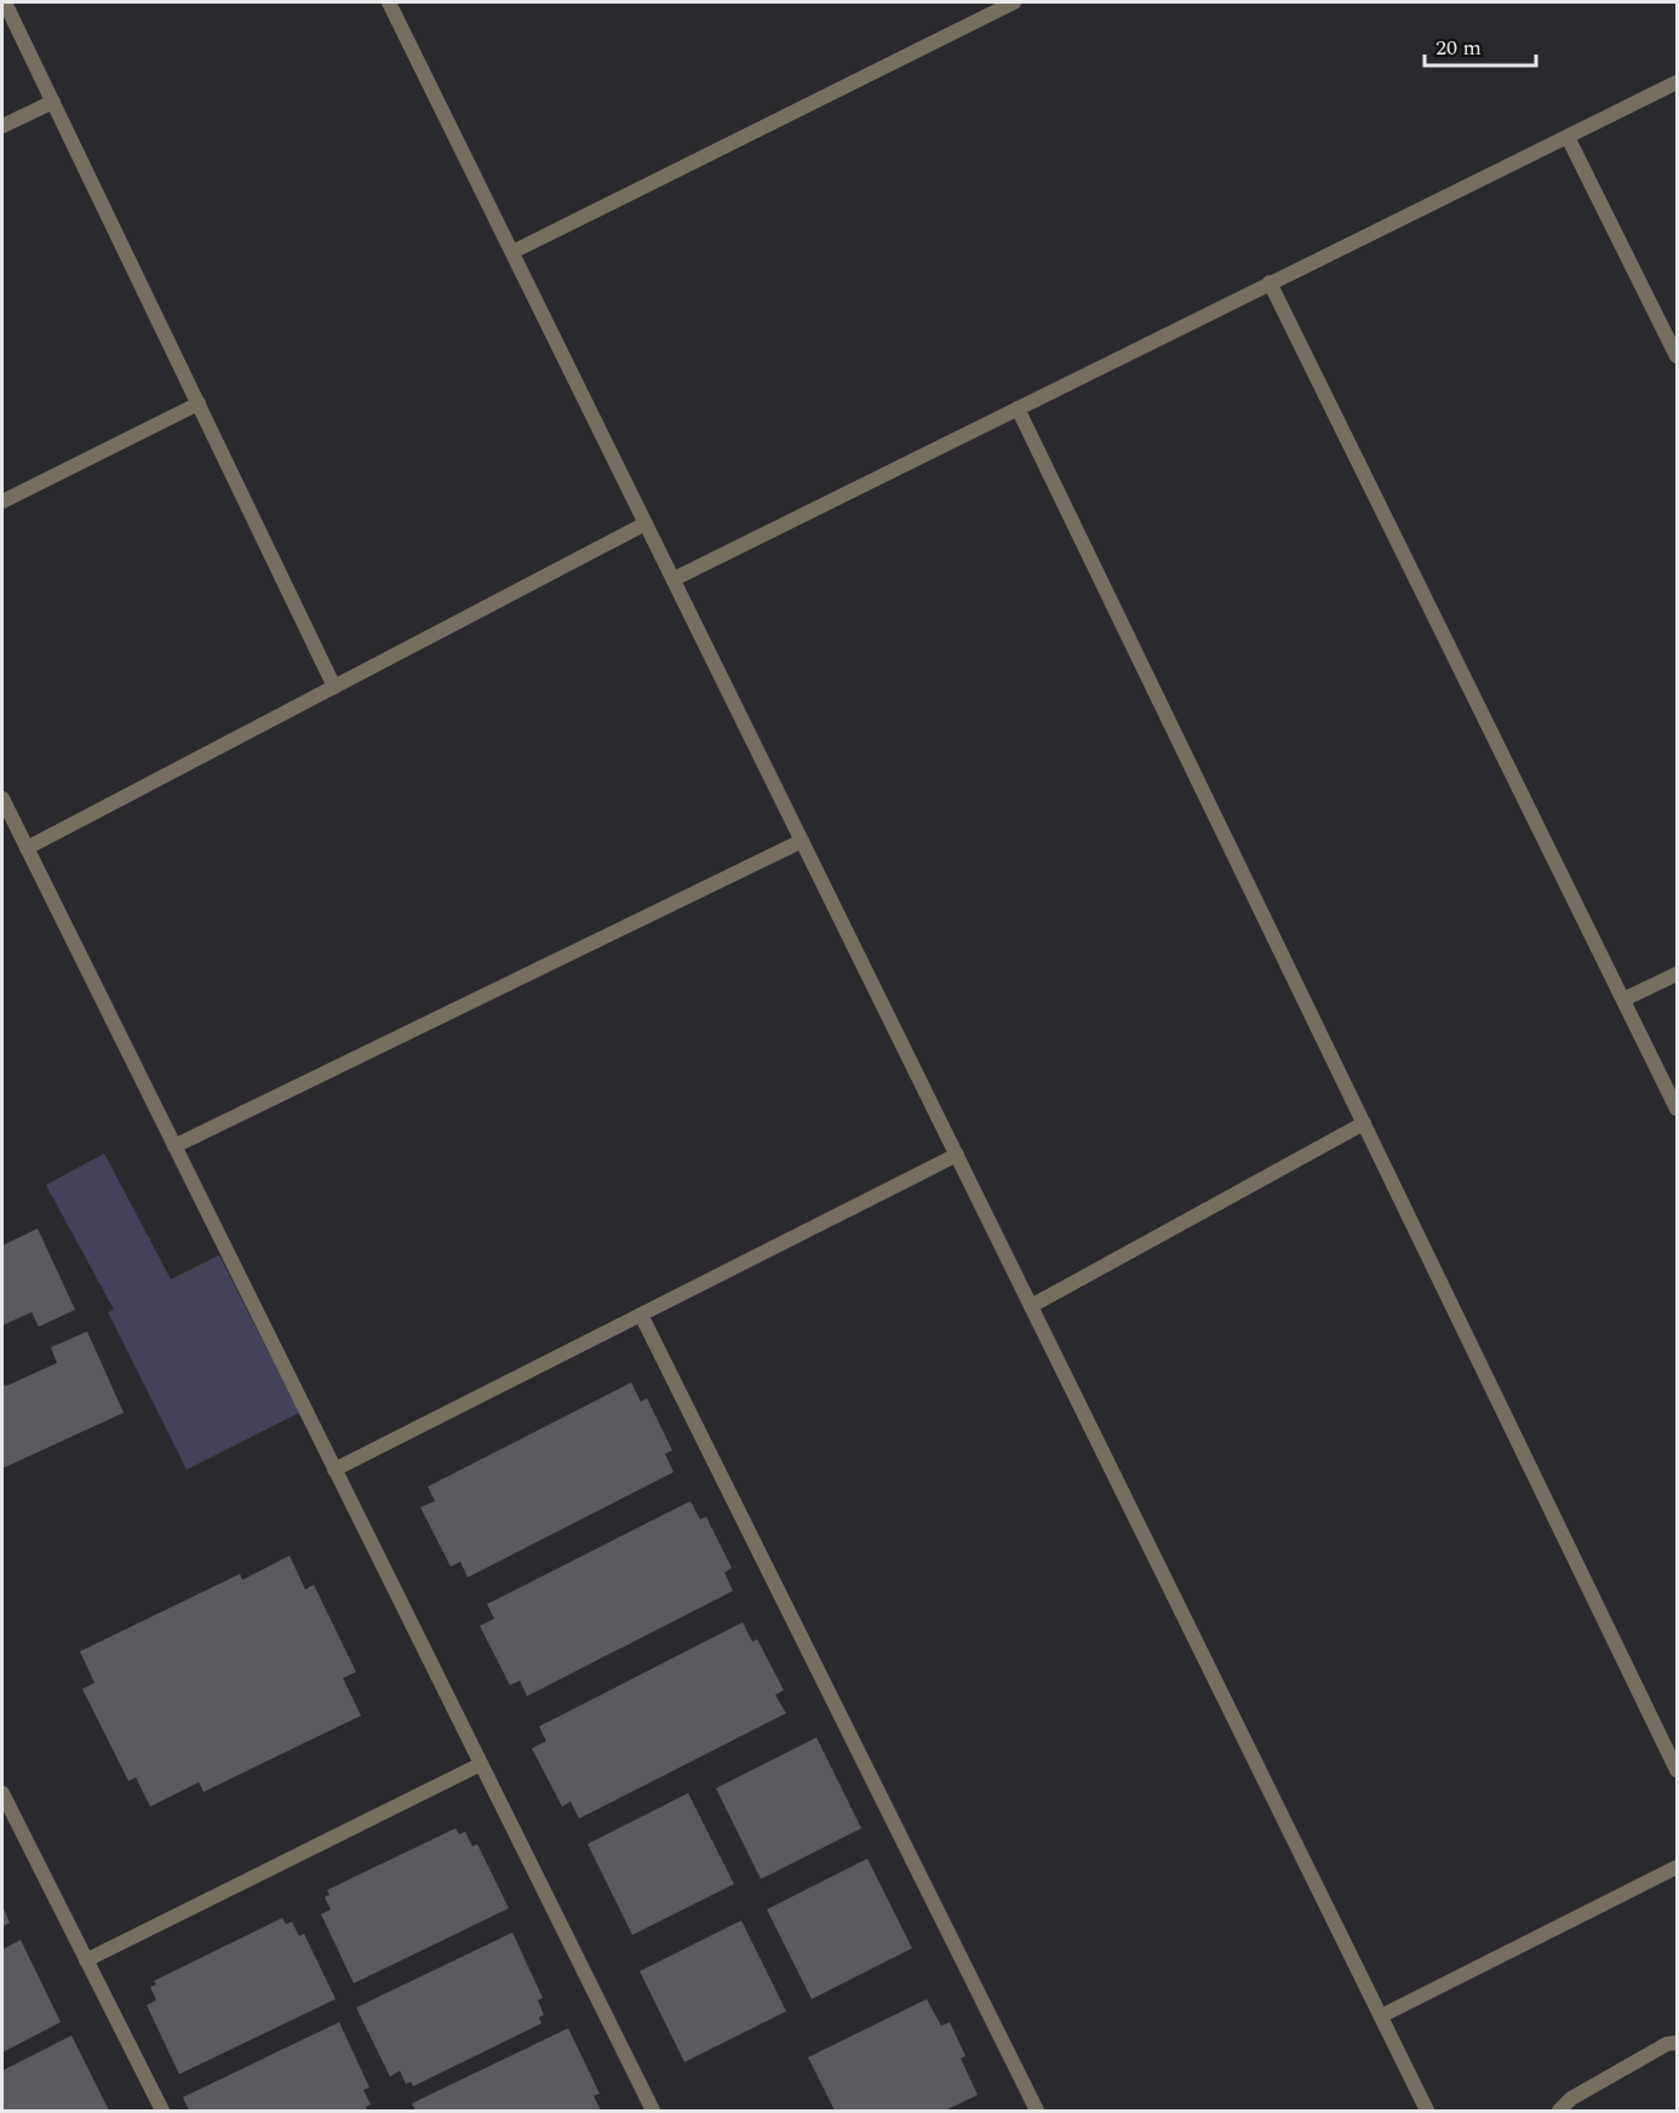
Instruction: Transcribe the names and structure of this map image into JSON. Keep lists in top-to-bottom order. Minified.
{"scale_bar":"20 m"}
